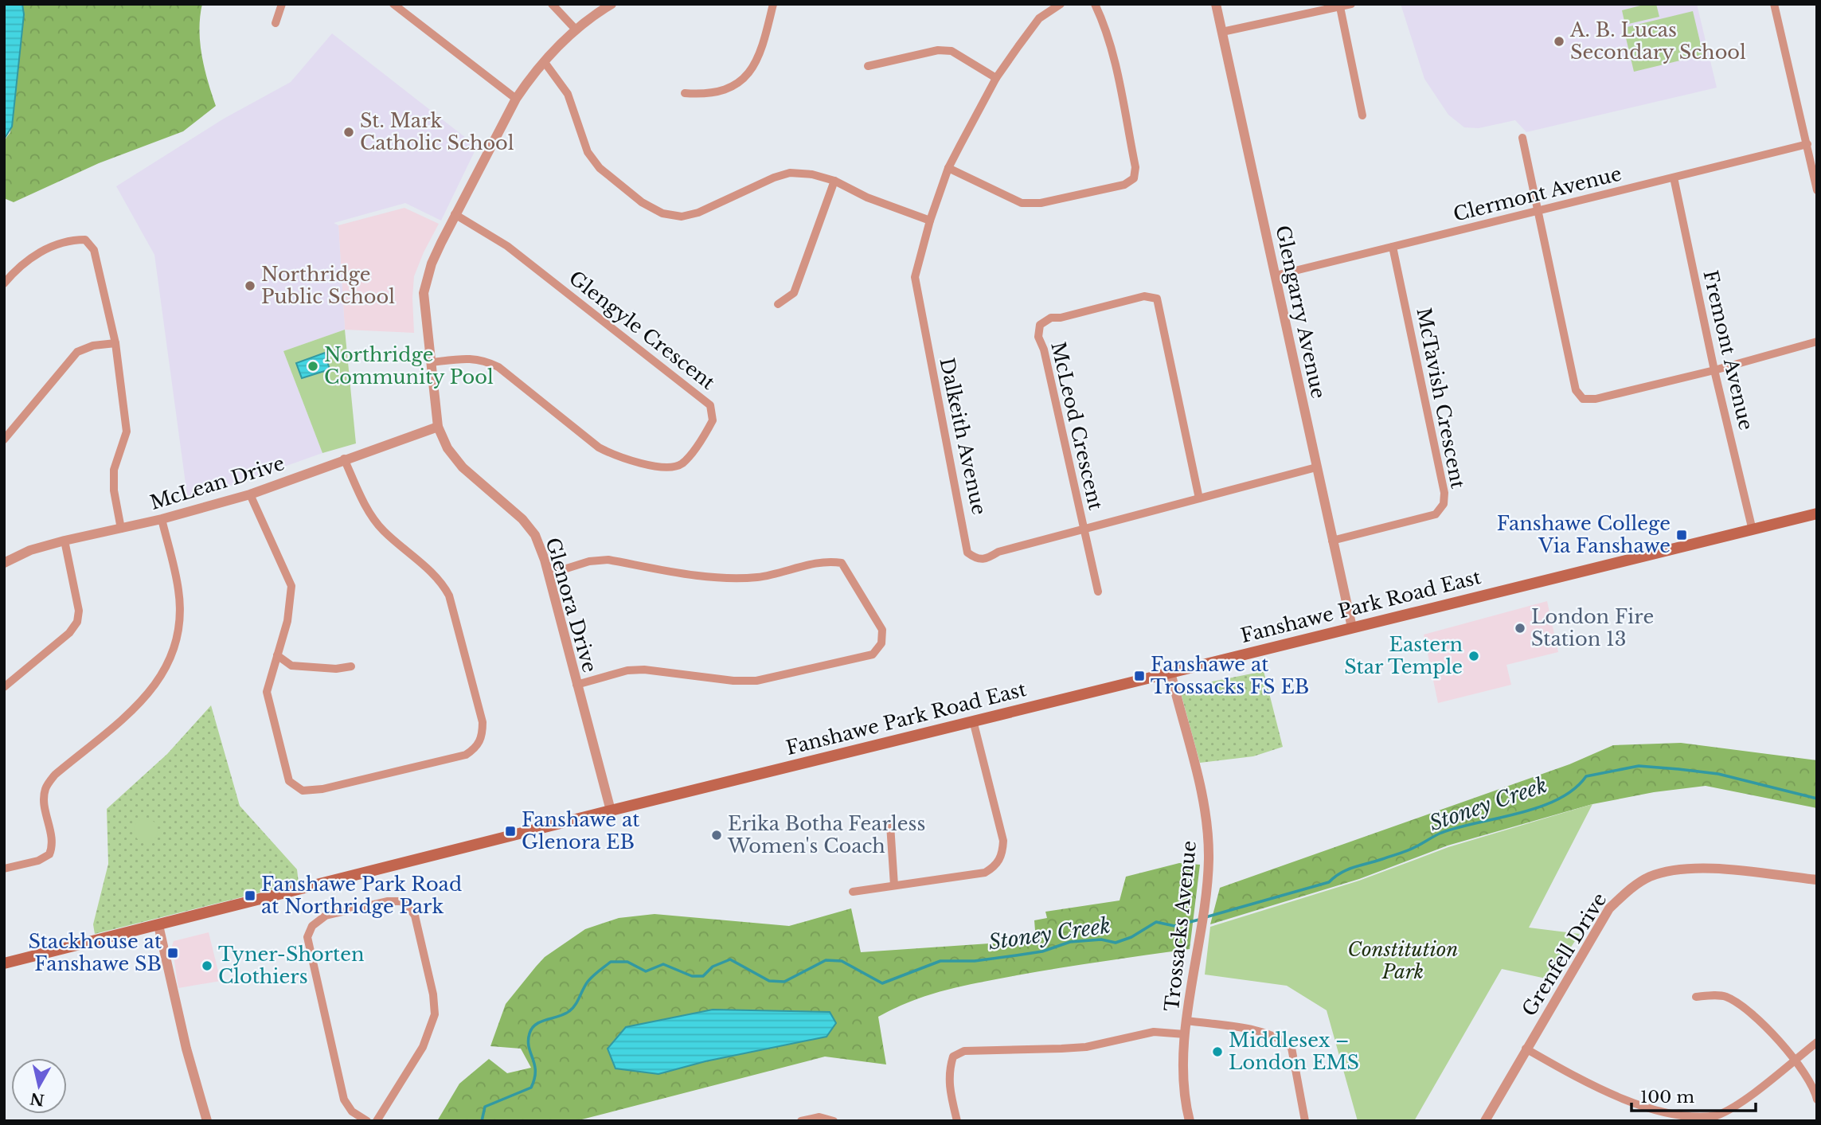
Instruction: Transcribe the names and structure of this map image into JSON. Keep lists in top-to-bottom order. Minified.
{"streets":{"main road":["Fanshawe Park Road East"],"street":["Clermont Avenue","Glengarry Avenue","Glengyle Crescent","Fremont Avenue","McTavish Crescent","McLeod Crescent","Dalkeith Avenue","McLean Drive","Glenora Drive","Trossacks Avenue","Grenfell Drive"]},"crossings":[["Clermont Avenue","Glengarry Avenue"],["Clermont Avenue","Fremont Avenue"],["Clermont Avenue","McTavish Crescent"],["Glengarry Avenue","McTavish Crescent"],["Glengarry Avenue","Dalkeith Avenue"],["Glengarry Avenue","Fanshawe Park Road East"],["Glengyle Crescent","Glenora Drive"],["Fremont Avenue","Fanshawe Park Road East"],["McLeod Crescent","Dalkeith Avenue"],["McLean Drive","Glenora Drive"],["Glenora Drive","Fanshawe Park Road East"],["Fanshawe Park Road East","Trossacks Avenue"]],"water":["Stoney Creek"],"parks":["Constitution Park"],"places":{"other":["A. B. Lucas Secondary School","St. Mark Catholic School","Northridge Public School","Northridge Community Pool","London Fire Station 13","Eastern Star Temple","Erika Botha Fearless Women's Coach","Tyner-Shorten Clothiers","Middlesex – London EMS"],"transit":["Fanshawe College Via Fanshawe","Fanshawe at Trossacks FS EB","Fanshawe at Glenora EB","Fanshawe Park Road at Northridge Park","Stackhouse at Fanshawe SB"]},"scale_bar":"100 m","north":"bottom"}
